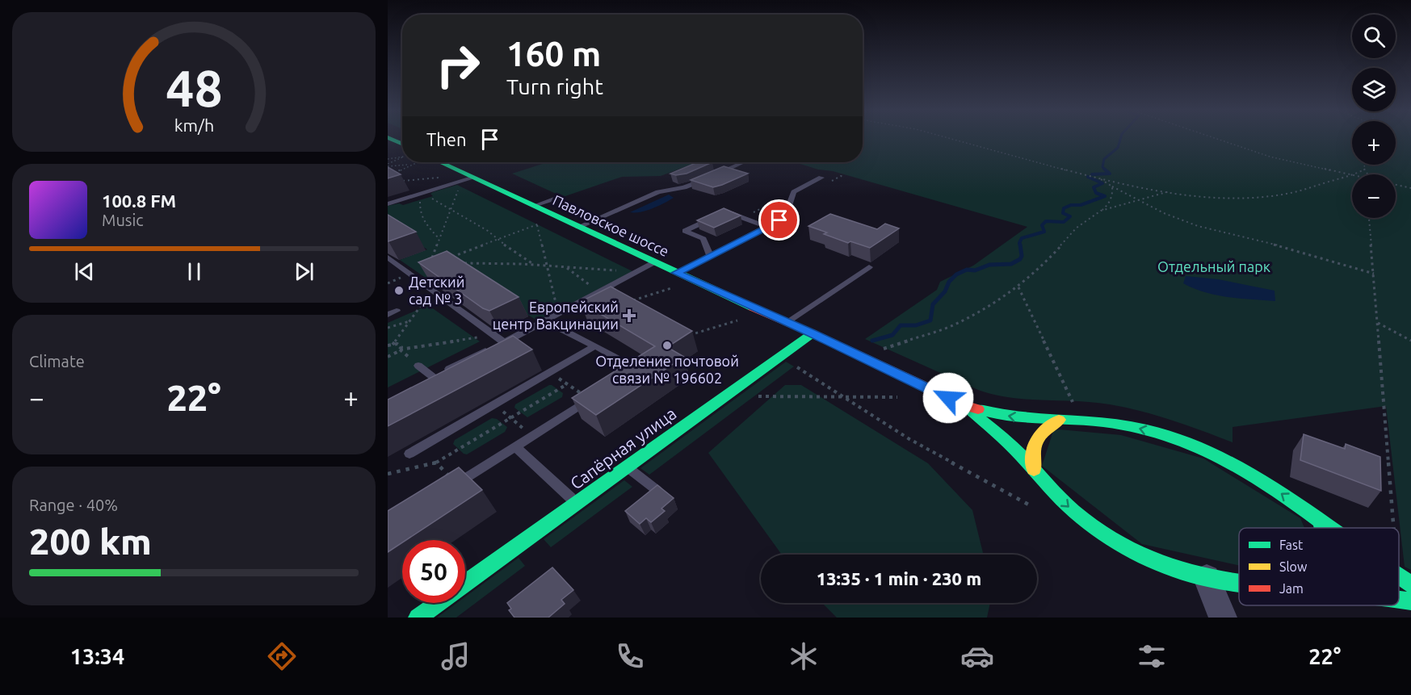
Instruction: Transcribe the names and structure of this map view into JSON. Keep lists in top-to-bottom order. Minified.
{"streets":{"main road":["Павловское шоссе","Сапёрная улица"]},"crossings":[["Павловское шоссе","Сапёрная улица"]],"parks":["Отдельный парк"],"places":{"other":["Детский сад № 3","Отделение почтовой связи № 196602"],"health":["Европейский центр Вакцинации"]},"legend":["Fast","Slow","Jam"],"page":{"map_buttons":["+","−"],"turn":["160 m","Turn right"],"then":"Then","song":["100.8 FM","Music"],"tile":["Climate",["Range · 40%","200 km"]],"heat":["−","22°","+"],"limit":"50","trip":"13:35 · 1 min · 230 m","tabs":["13:34","22°"],"gauge":["48","km/h"]}}
